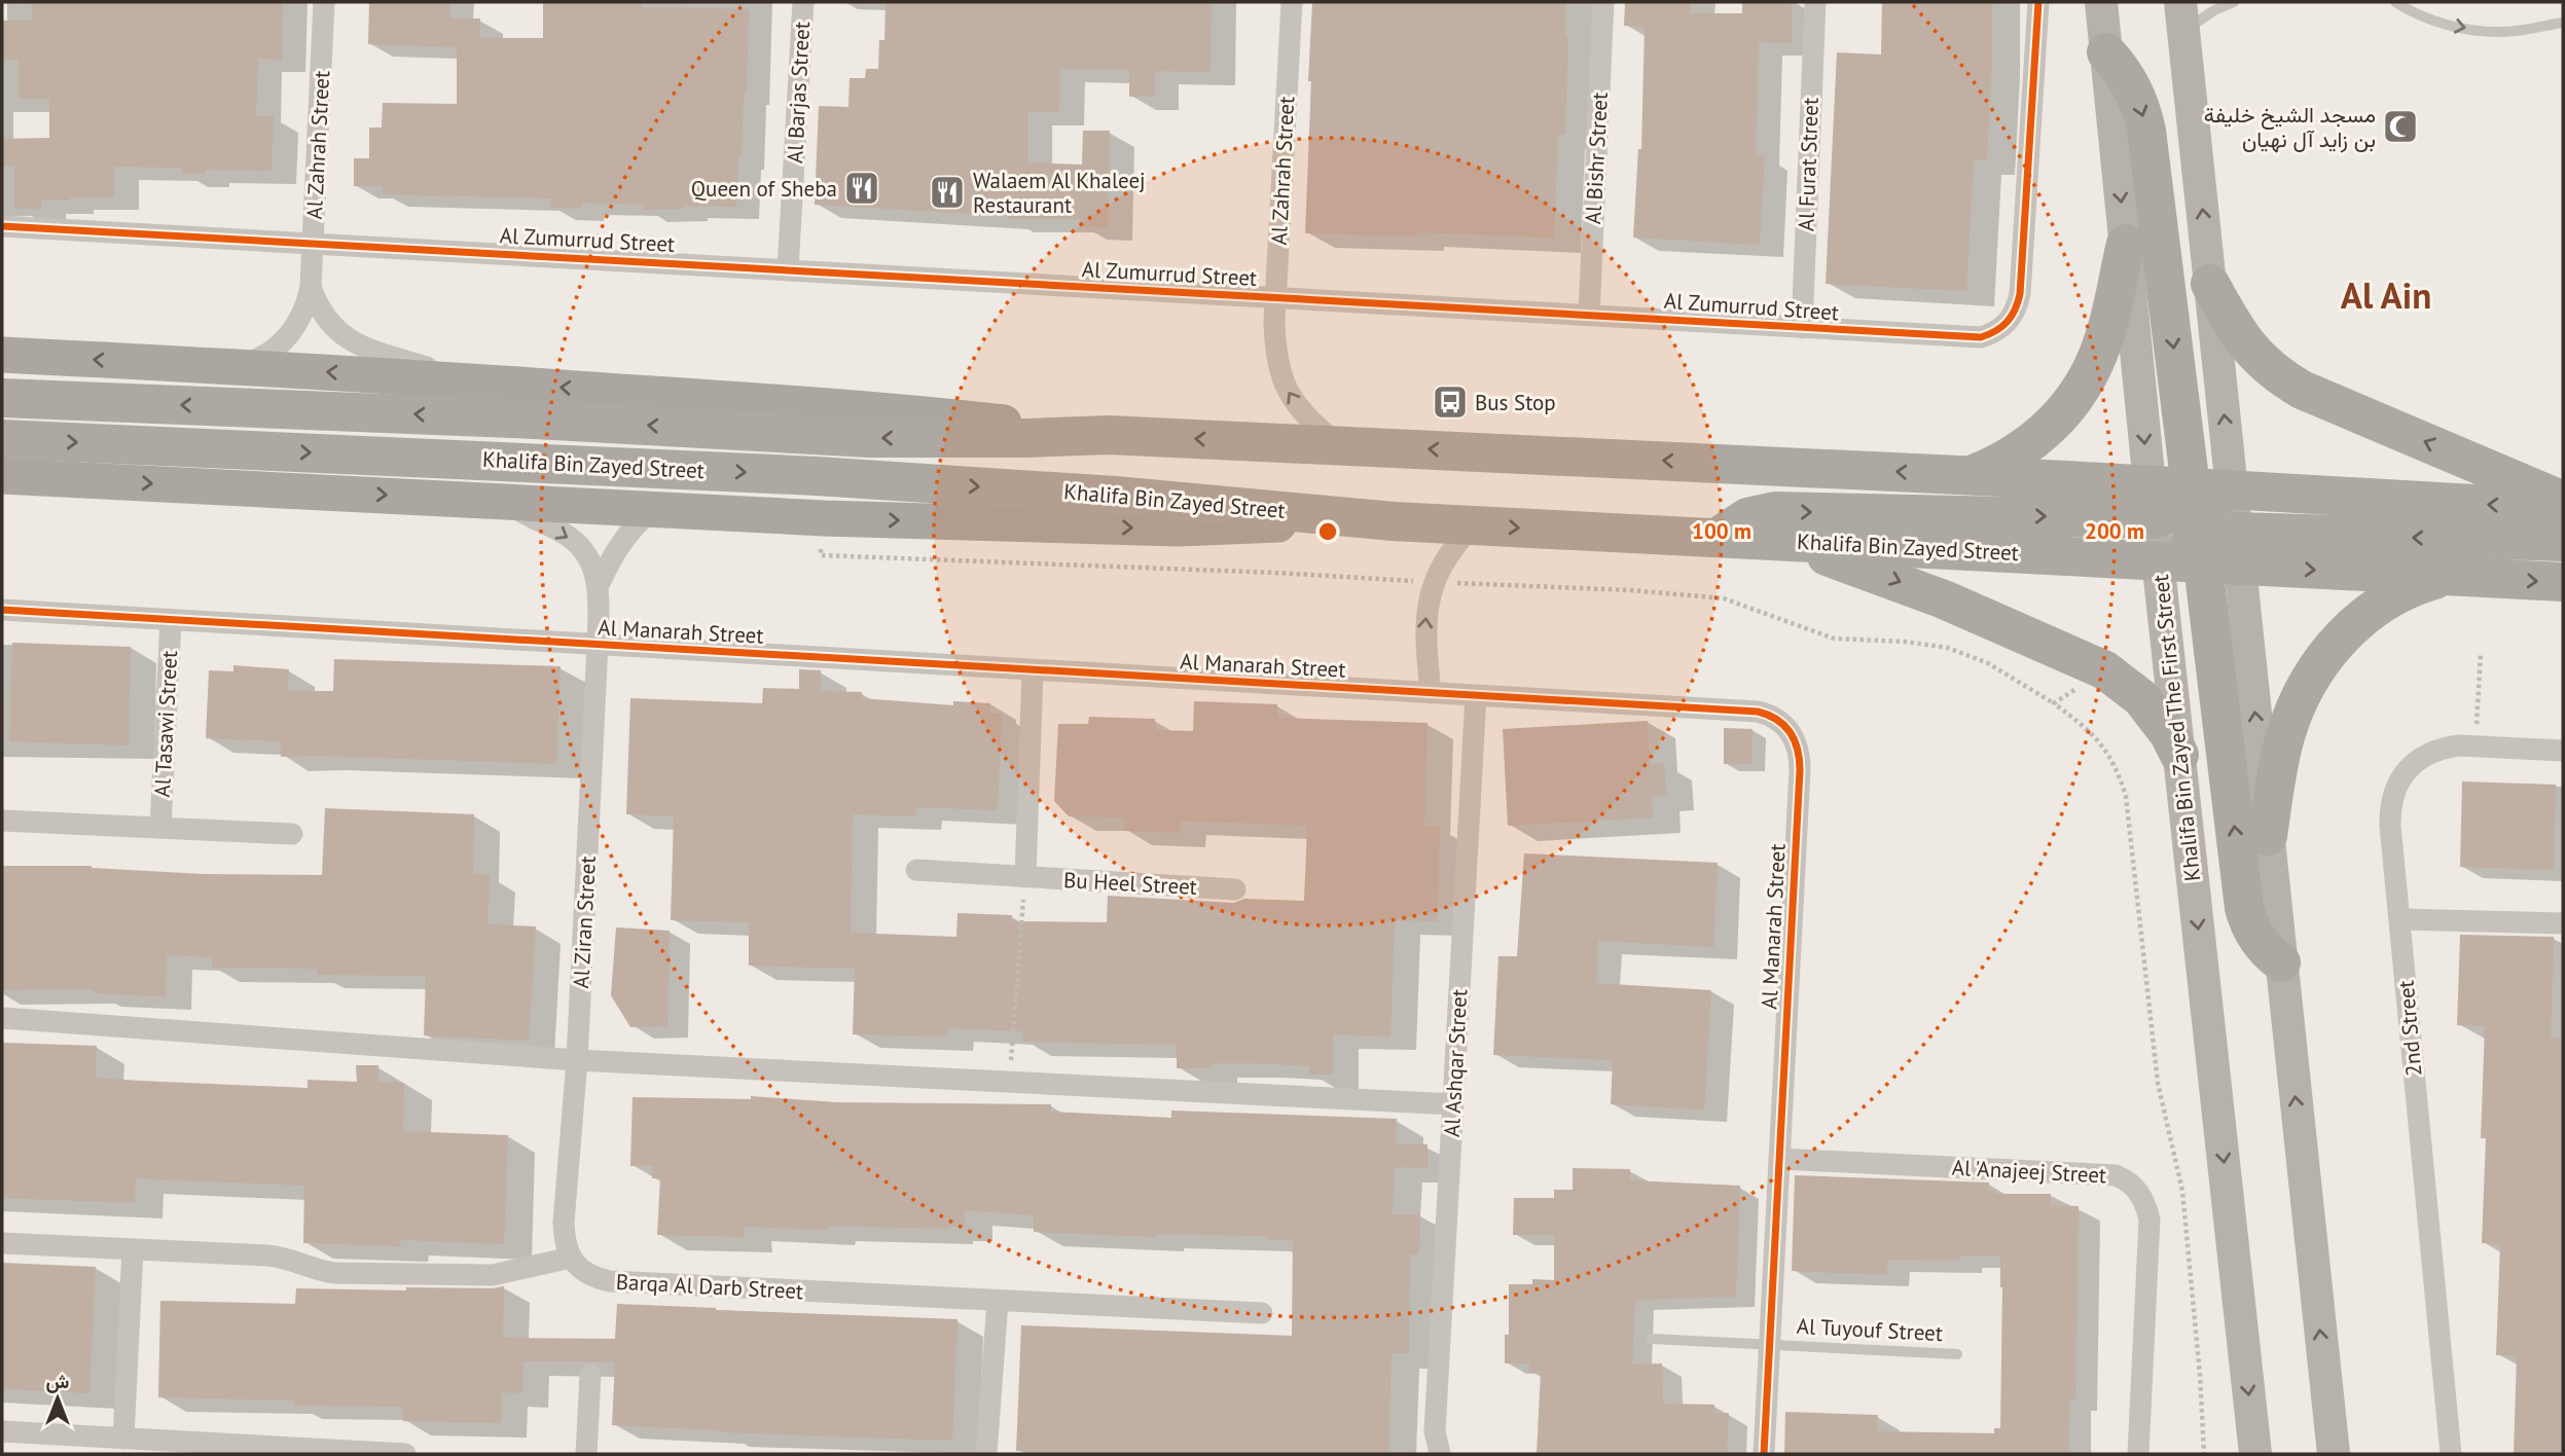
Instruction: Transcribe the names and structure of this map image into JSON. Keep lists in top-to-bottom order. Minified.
{"streets":{"highway":["Khalifa Bin Zayed Street"],"main road":["Khalifa Bin Zayed The First Street"],"street":["Al Barjas Street","Al Zahrah Street","Al Bishr Street","Al Furat Street","Al Zumurrud Street","Al Manarah Street","Al Tasawi Street","Bu Heel Street","Al Ziran Street","2nd Street","Al Ashqar Street","Al 'Anajeej Street","Barqa Al Darb Street"],"lane":["Al Tuyouf Street"]},"crossings":[["Al Barjas Street","Al Zumurrud Street"],["Al Zahrah Street","Al Zumurrud Street"],["Al Zahrah Street","Khalifa Bin Zayed Street"],["Al Bishr Street","Al Zumurrud Street"],["Al Furat Street","Al Zumurrud Street"],["Khalifa Bin Zayed Street","Khalifa Bin Zayed The First Street"],["Al Manarah Street","Al Tasawi Street"],["Al Manarah Street","Al Ziran Street"],["Al Manarah Street","Al Ashqar Street"],["Al Manarah Street","Al 'Anajeej Street"],["Al Manarah Street","Al Tuyouf Street"],["Al Ziran Street","Barqa Al Darb Street"]],"districts":["Al Ain"],"places":{"mosque":["مسجد الشيخ خليفة بن زايد آل نهيان"],"restaurant":["Queen of Sheba","Walaem Al Khaleej Restaurant"],"bus stop":["Bus Stop"]},"north":"top","rings":["100 m","200 m"]}
